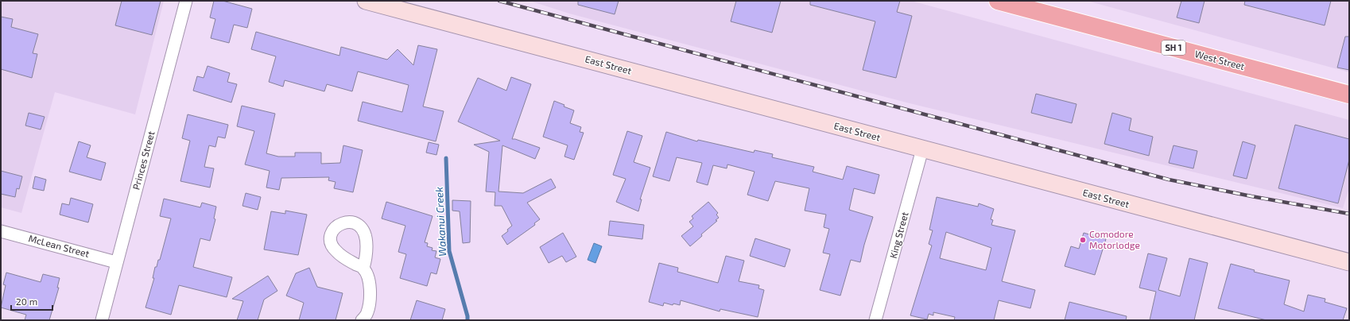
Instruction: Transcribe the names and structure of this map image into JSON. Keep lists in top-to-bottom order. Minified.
{"streets":{"highway":["SH 1","West Street"],"main road":["East Street"],"street":["Princes Street","King Street","McLean Street"]},"crossings":[["East Street","King Street"],["Princes Street","McLean Street"]],"water":["Wakanui Creek"],"places":["Comodore Motorlodge"],"scale_bar":"20 m"}
